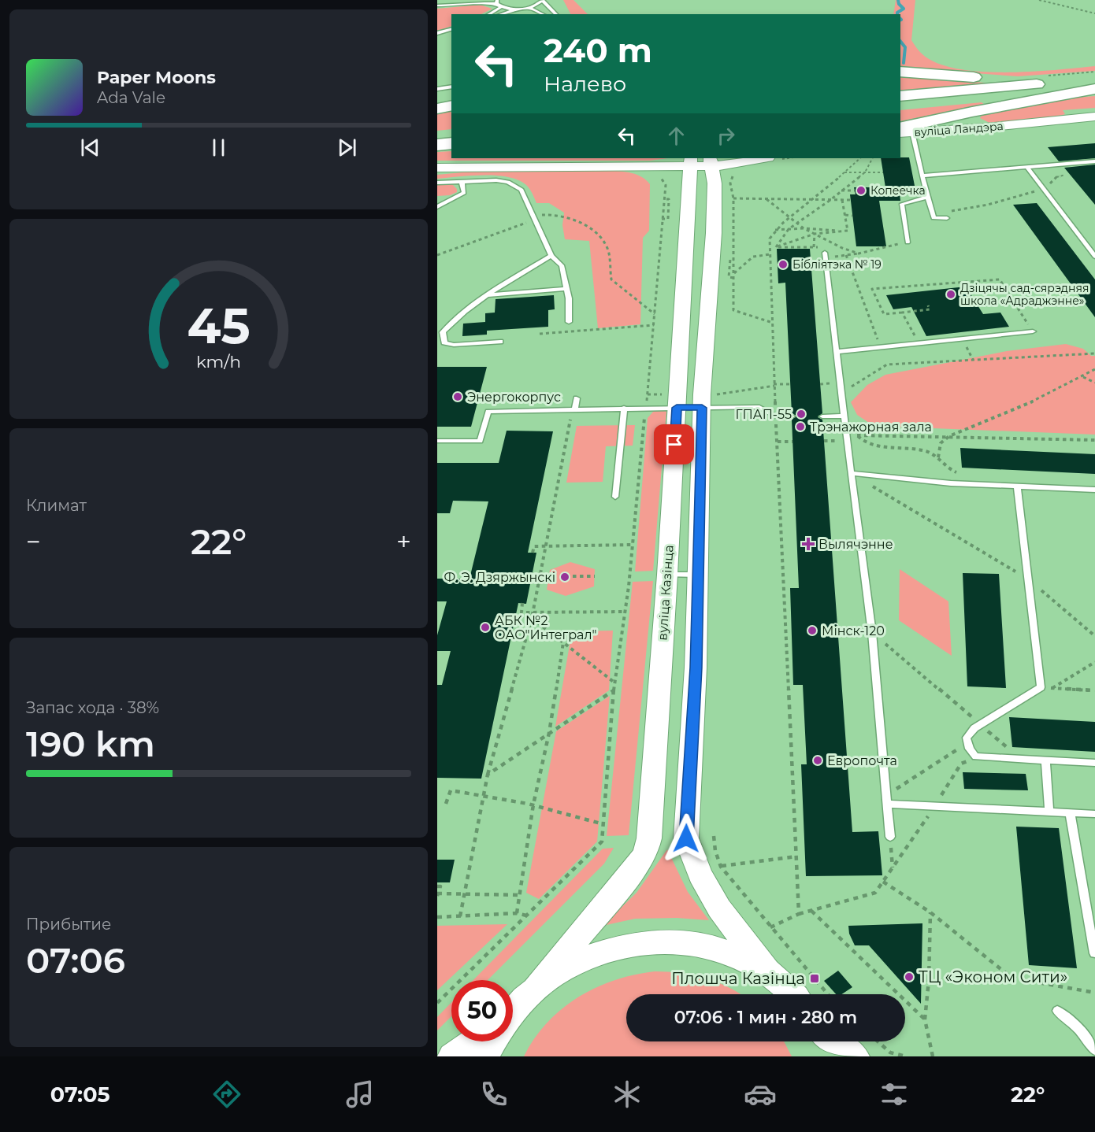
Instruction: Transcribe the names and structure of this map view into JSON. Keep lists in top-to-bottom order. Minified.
{"streets":{"main road":["вуліца Ландэра","вуліца Казінца"]},"places":{"other":["Копеечка","Бібліятэка № 19","Дзіцячы сад-сярэдняя школа «Адраджэнне»","Энергокорпус","ГПАП-55","Трэнажорная зала","Ф. Э. Дзяржынскі","АБК №2 ОАО\"Интеграл\"","Мінск-120","Европочта","ТЦ «Эконом Сити»"],"health":["Вылячэнне"],"transit":["Плошча Казінца"]},"page":{"turn":["240 m","Налево"],"song":["Paper Moons","Ada Vale"],"tile":["Климат",["Запас хода · 38%","190 km"],["Прибытие","07:06"]],"heat":["−","22°","+"],"limit":"50","trip":"07:06 · 1 мин · 280 m","tabs":["07:05","22°"],"gauge":["45","km/h"]}}
